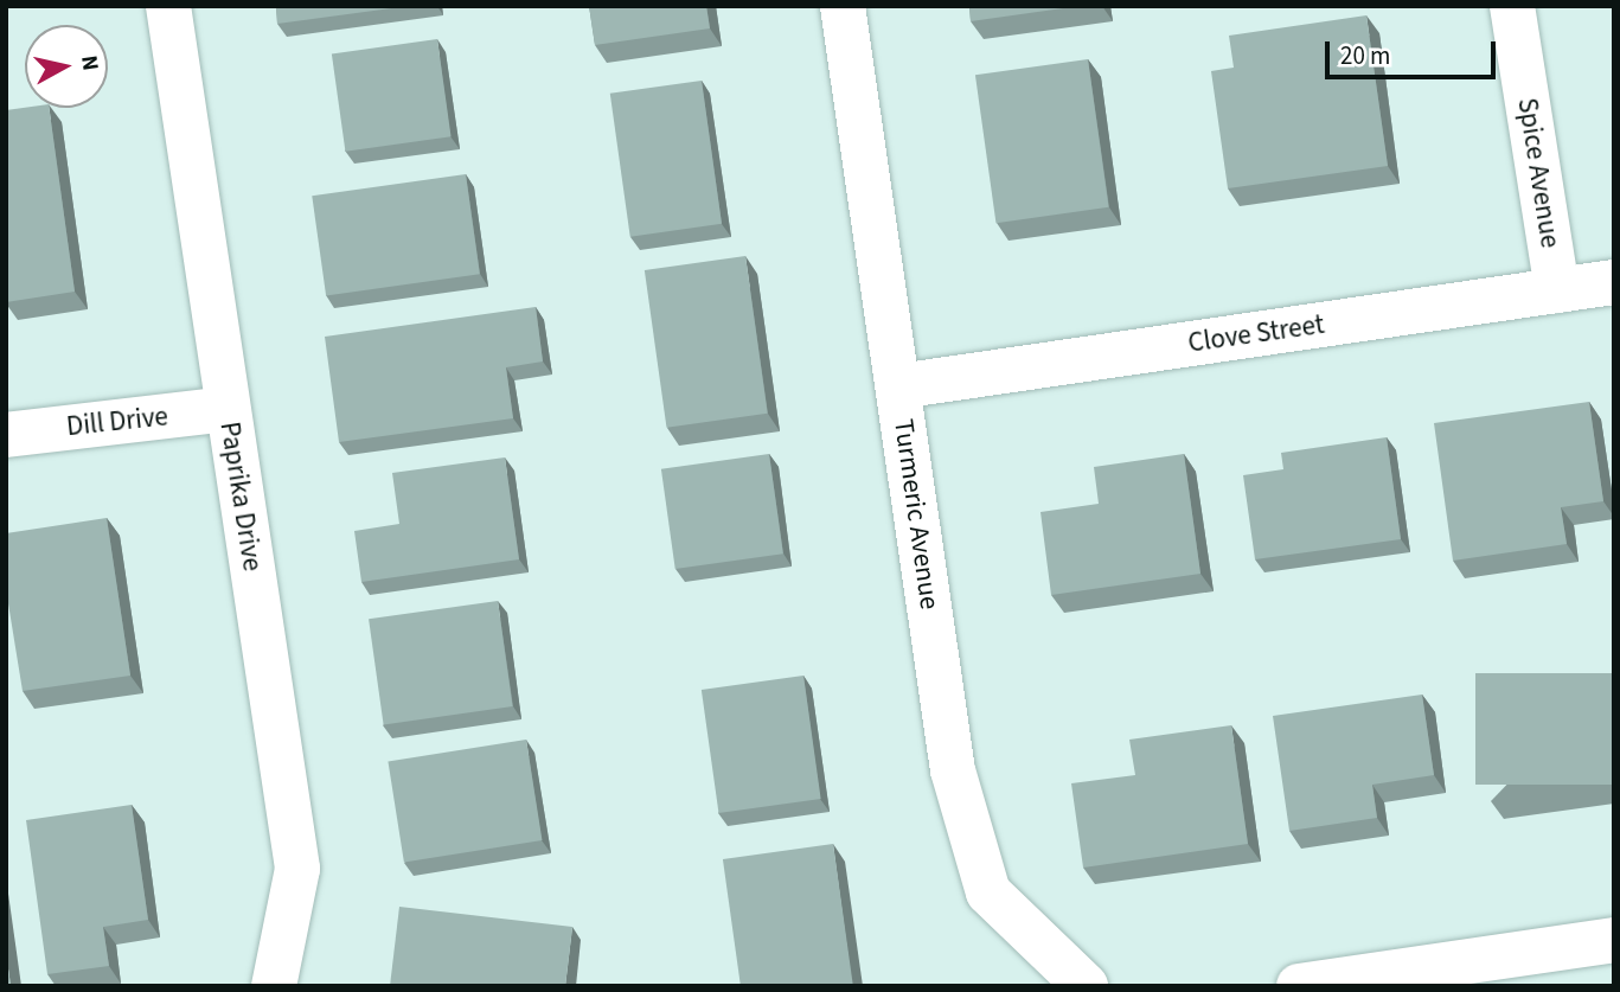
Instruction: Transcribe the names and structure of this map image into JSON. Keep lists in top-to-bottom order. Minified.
{"streets":{"street":["Spice Avenue","Clove Street","Dill Drive","Paprika Drive","Turmeric Avenue"]},"crossings":[["Spice Avenue","Clove Street"],["Clove Street","Turmeric Avenue"],["Dill Drive","Paprika Drive"]],"scale_bar":"20 m","north":"right"}
